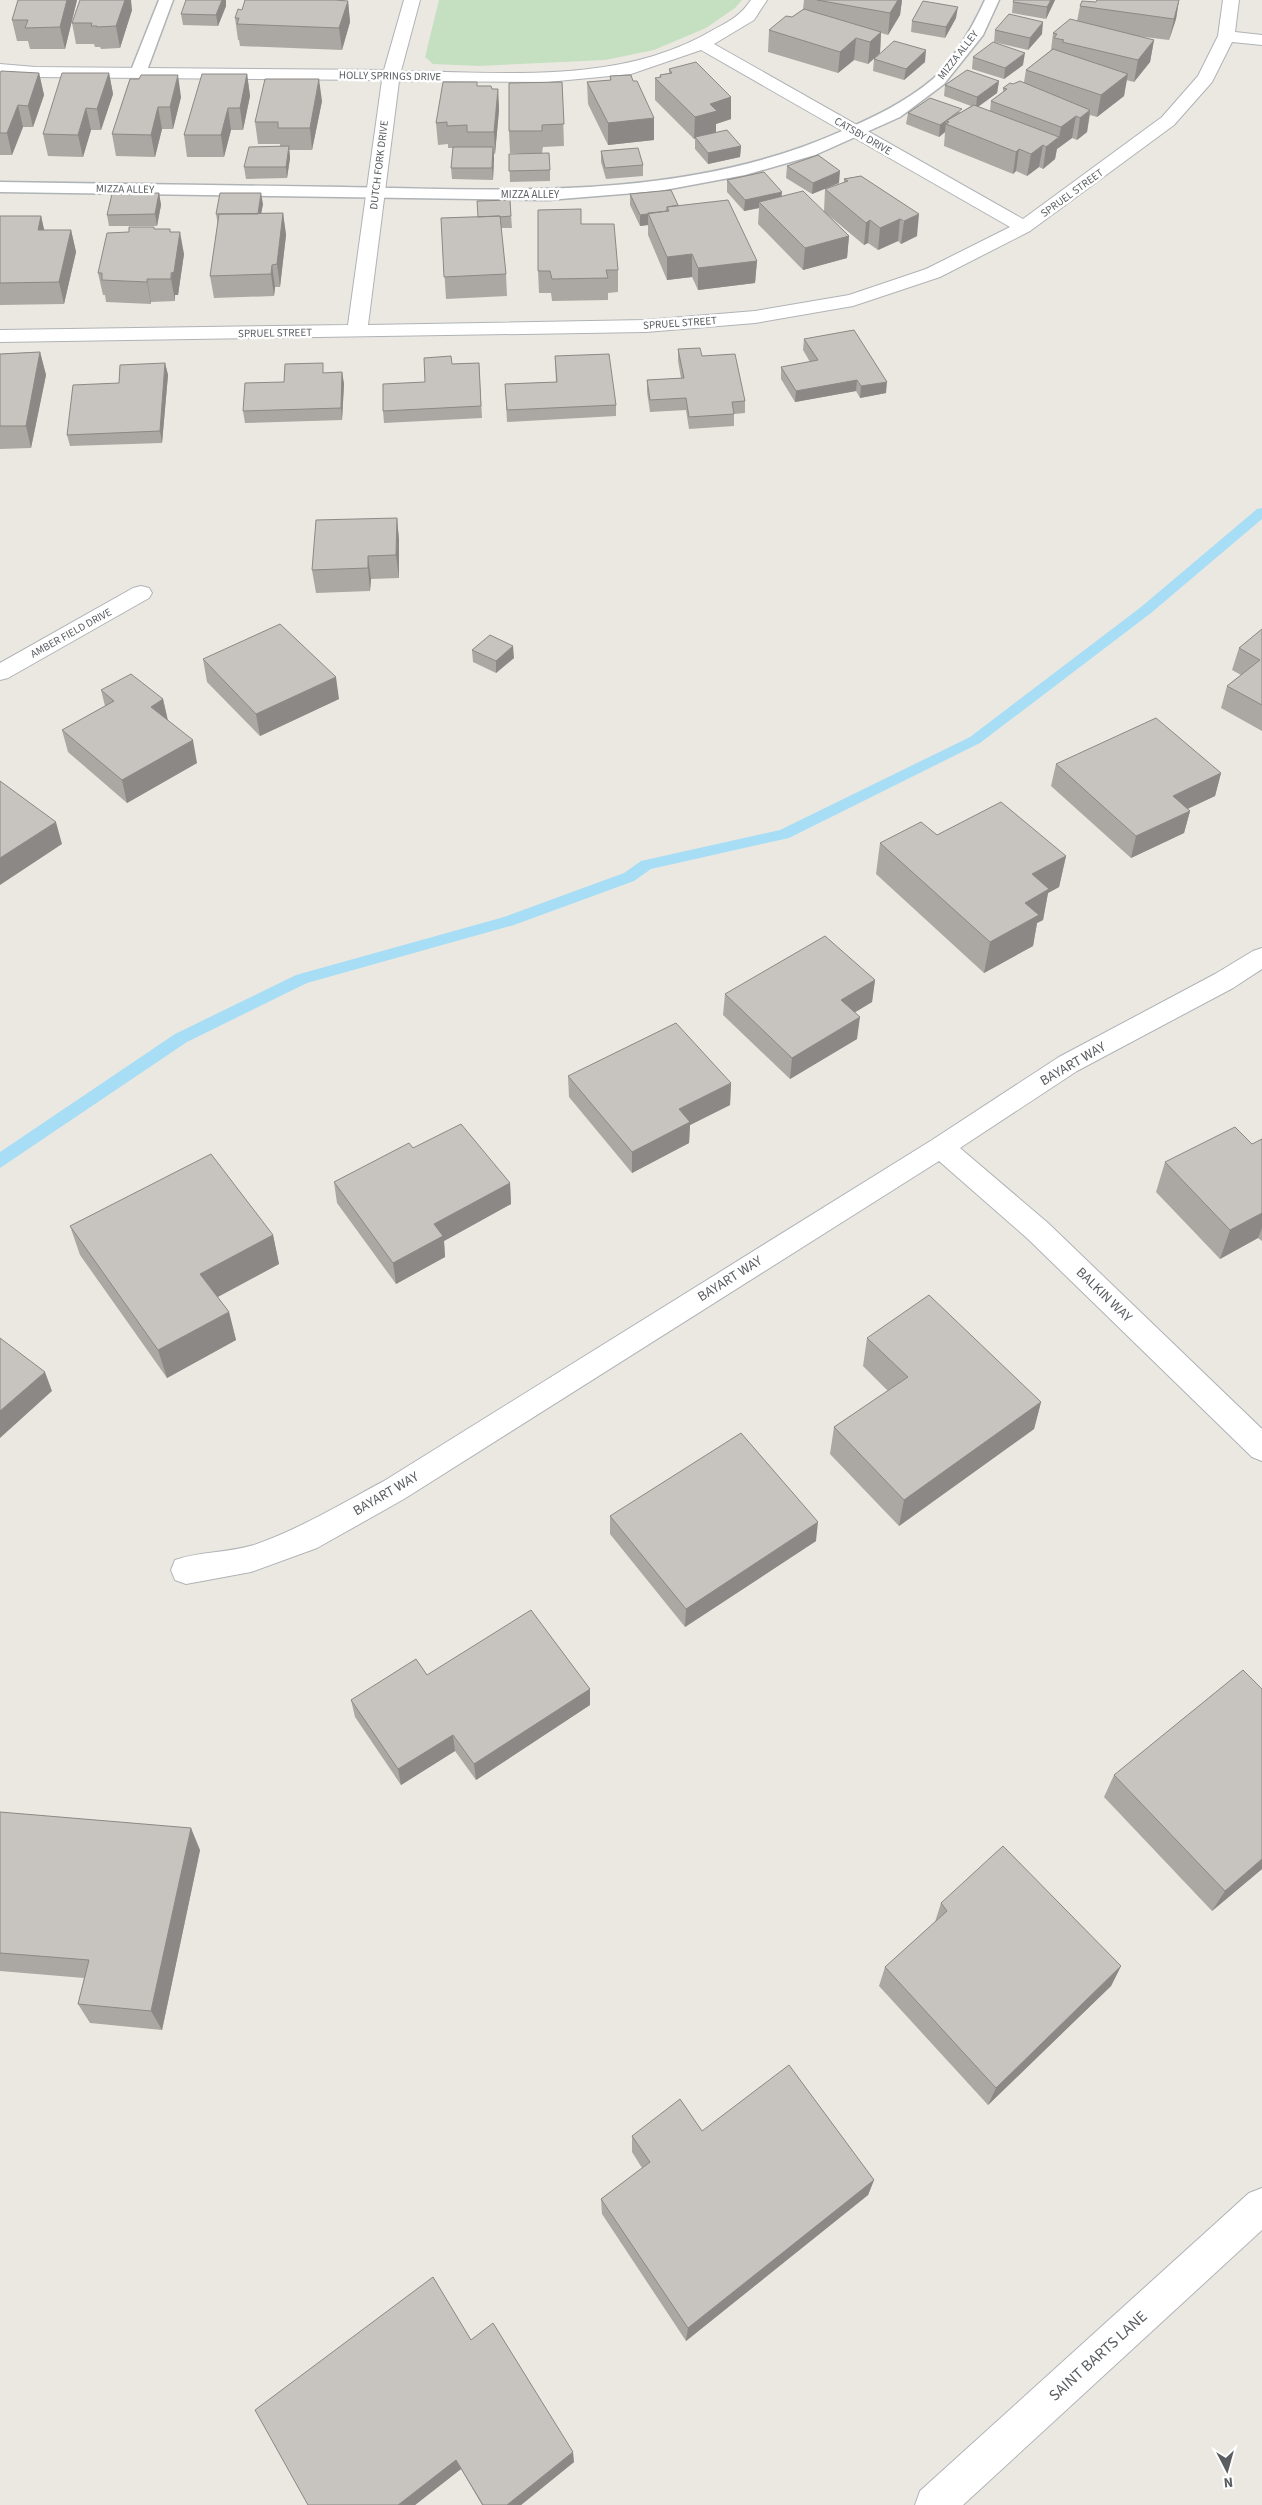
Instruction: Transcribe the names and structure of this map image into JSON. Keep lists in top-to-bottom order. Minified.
{"streets":{"street":["HOLLY SPRINGS DRIVE","CATSBY DRIVE","DUTCH FORK DRIVE","SPRUEL STREET","AMBER FIELD DRIVE","BAYART WAY","BALKIN WAY","SAINT BARTS LANE"],"lane":["MIZZA ALLEY"]},"crossings":[["MIZZA ALLEY","CATSBY DRIVE"],["MIZZA ALLEY","DUTCH FORK DRIVE"],["HOLLY SPRINGS DRIVE","CATSBY DRIVE"],["HOLLY SPRINGS DRIVE","DUTCH FORK DRIVE"],["CATSBY DRIVE","SPRUEL STREET"],["DUTCH FORK DRIVE","SPRUEL STREET"],["BAYART WAY","BALKIN WAY"]],"north":"bottom"}
